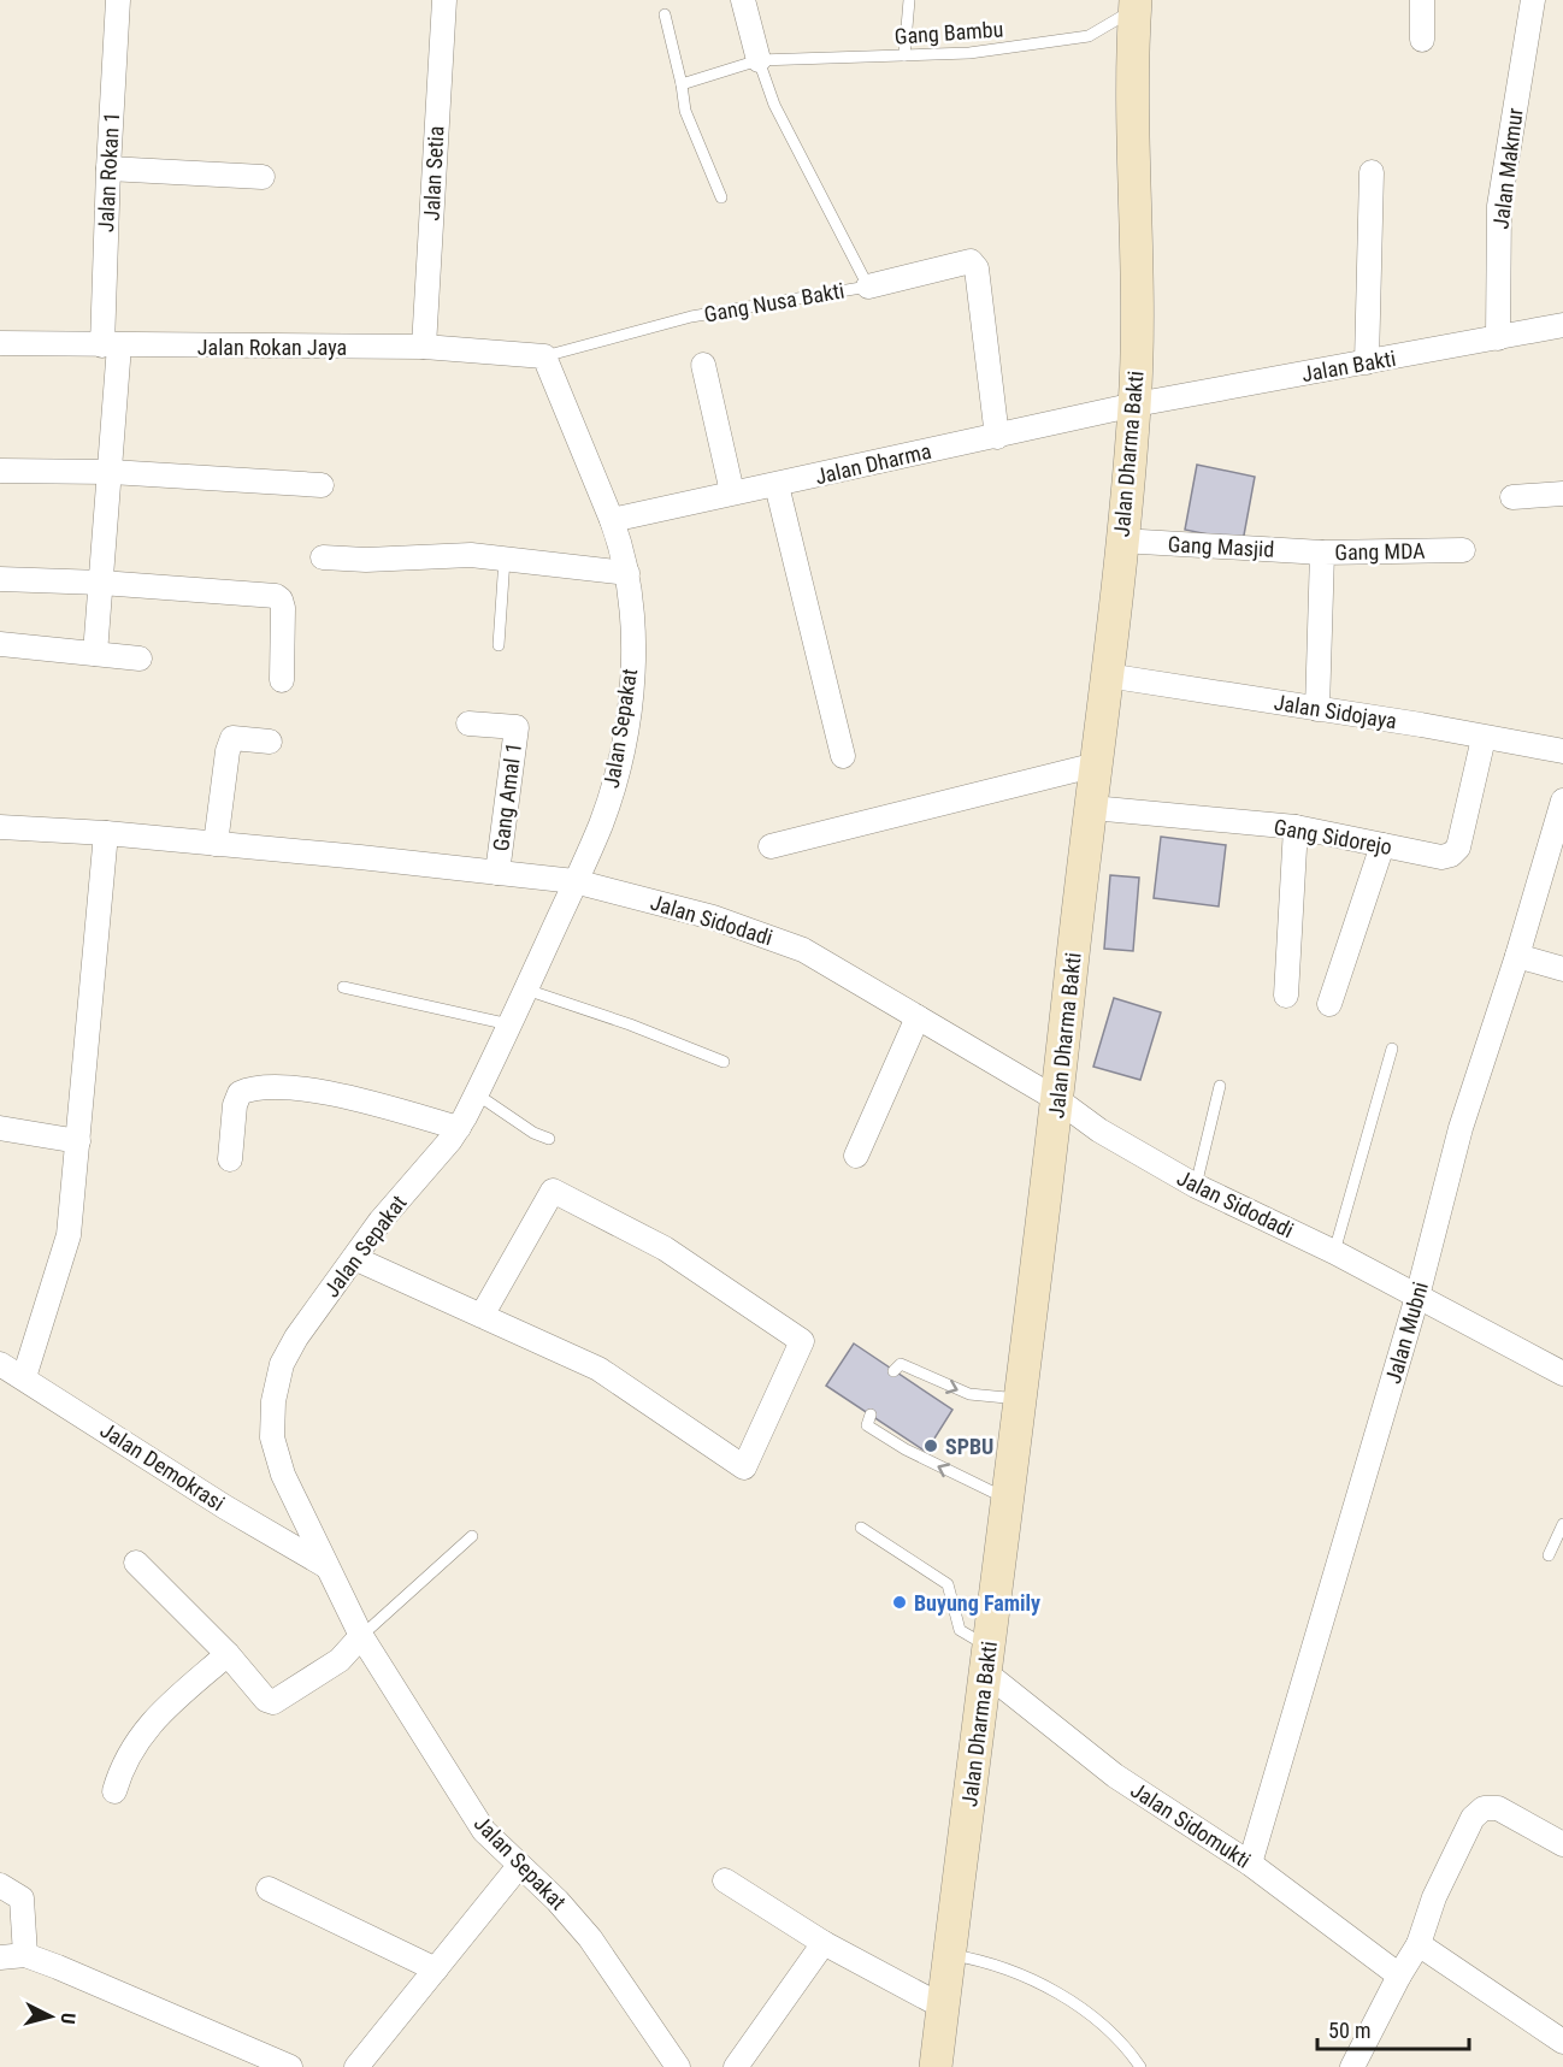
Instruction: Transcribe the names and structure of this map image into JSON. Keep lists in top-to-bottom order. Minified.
{"streets":{"main road":["Jalan Dharma Bakti"],"street":["Jalan Makmur","Jalan Rokan 1","Jalan Setia","Gang Nusa Bakti","Jalan Rokan Jaya","Jalan Bakti","Jalan Dharma","Gang Masjid","Gang MDA","Jalan Sidojaya","Jalan Sepakat","Gang Amal 1","Gang Sidorejo","Jalan Sidodadi","Jalan Mubni","Jalan Demokrasi","Jalan Sidomukti"],"lane":["Gang Bambu"]},"crossings":[["Gang Bambu","Gang Nusa Bakti"],["Gang Bambu","Jalan Dharma Bakti"],["Jalan Makmur","Jalan Bakti"],["Jalan Rokan 1","Jalan Rokan Jaya"],["Jalan Setia","Jalan Rokan Jaya"],["Gang Nusa Bakti","Jalan Rokan Jaya"],["Gang Nusa Bakti","Jalan Sepakat"],["Jalan Rokan Jaya","Jalan Sepakat"],["Jalan Bakti","Jalan Dharma Bakti"],["Jalan Bakti","Jalan Dharma"],["Jalan Dharma Bakti","Jalan Dharma"],["Jalan Dharma Bakti","Gang Masjid"],["Jalan Dharma Bakti","Jalan Sidojaya"],["Jalan Dharma Bakti","Gang Sidorejo"],["Jalan Dharma Bakti","Jalan Sidodadi"],["Jalan Dharma Bakti","Jalan Sidomukti"],["Jalan Dharma","Jalan Sepakat"],["Gang Masjid","Gang MDA"],["Gang MDA","Jalan Sidojaya"],["Jalan Sidojaya","Gang Sidorejo"],["Jalan Sepakat","Jalan Sidodadi"],["Jalan Sepakat","Jalan Demokrasi"],["Gang Amal 1","Jalan Sidodadi"],["Jalan Sidodadi","Jalan Mubni"],["Jalan Mubni","Jalan Sidomukti"]],"places":["SPBU","Buyung Family"],"scale_bar":"50 m","north":"right"}
